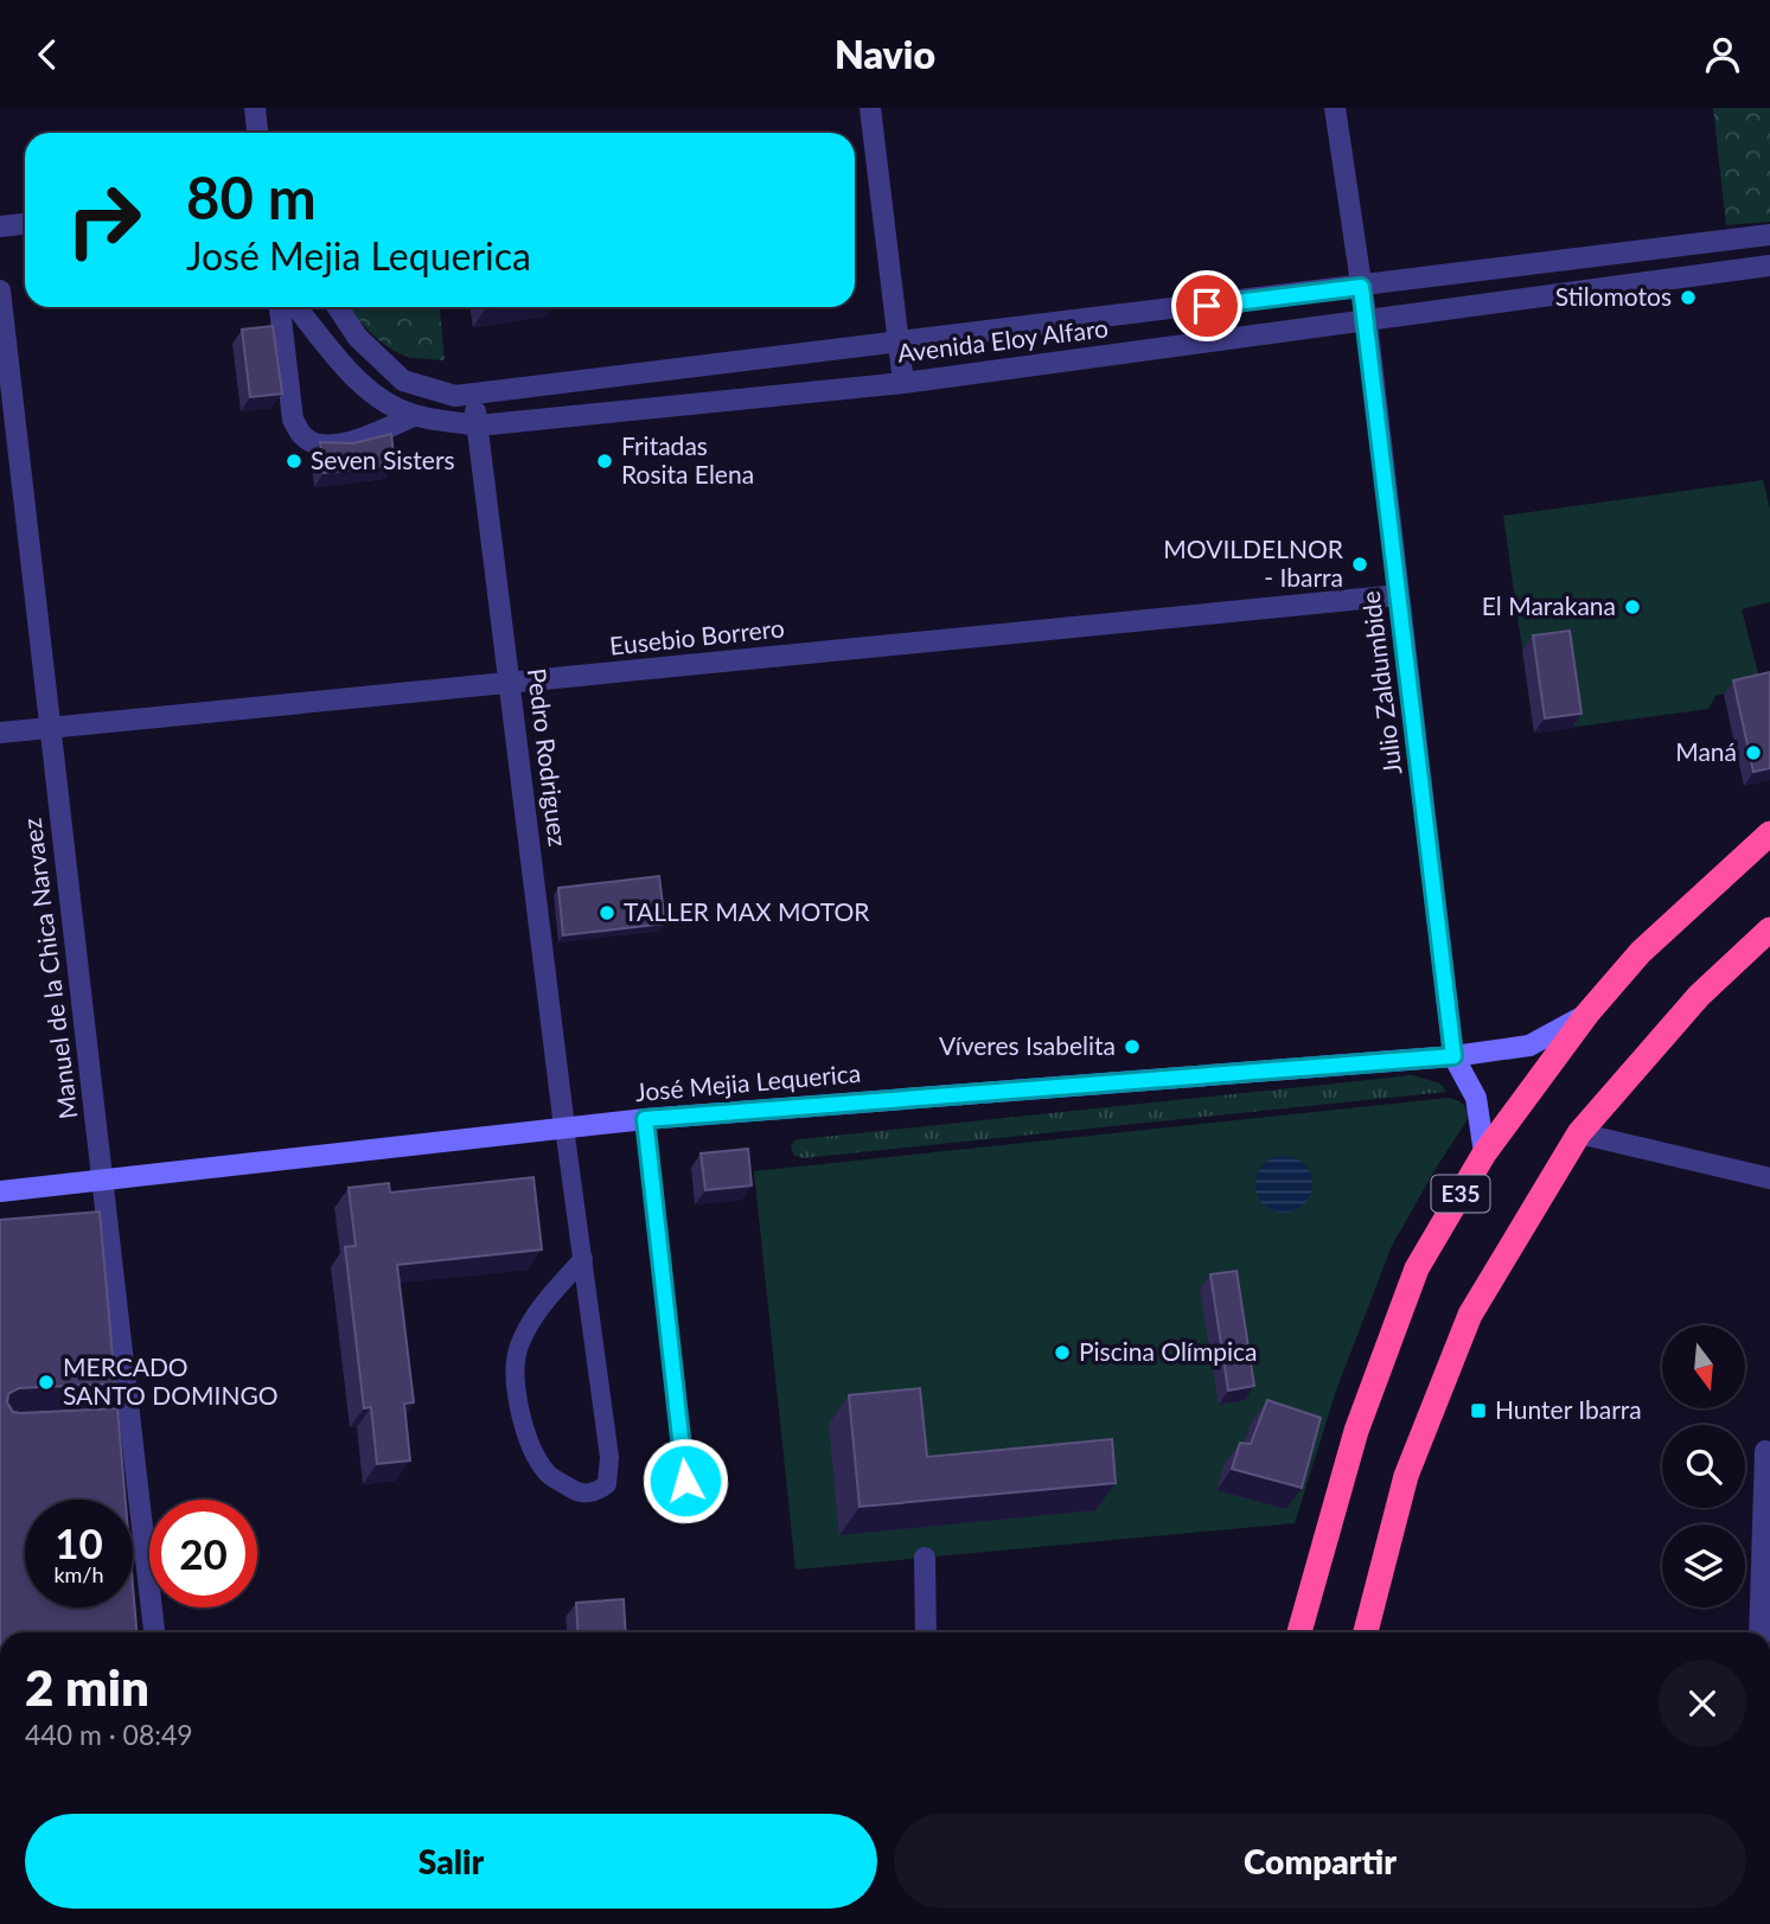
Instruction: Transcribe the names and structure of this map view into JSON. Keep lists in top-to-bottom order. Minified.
{"streets":{"highway":["E35"],"street":["Avenida Eloy Alfaro","Eusebio Borrero","Julio Zaldumbide","Pedro Rodriguez","Manuel de la Chica Narvaez","José Mejia Lequerica"]},"crossings":[["Avenida Eloy Alfaro","Julio Zaldumbide"],["Avenida Eloy Alfaro","Pedro Rodriguez"],["Eusebio Borrero","Julio Zaldumbide"],["Eusebio Borrero","Pedro Rodriguez"],["Eusebio Borrero","Manuel de la Chica Narvaez"],["Julio Zaldumbide","José Mejia Lequerica"],["Pedro Rodriguez","José Mejia Lequerica"],["Manuel de la Chica Narvaez","José Mejia Lequerica"],["José Mejia Lequerica","E35"]],"places":{"other":["Stilomotos","Seven Sisters","Fritadas Rosita Elena","MOVILDELNOR - Ibarra","El Marakana","Maná","TALLER MAX MOTOR","Víveres Isabelita","Piscina Olímpica","MERCADO SANTO DOMINGO"],"transit":["Hunter Ibarra"]},"north":"bottom","page":{"header":"Navio","turn":["80 m","José Mejia Lequerica"],"speed":"10 km/h","limit":"20","heading":["2 min","440 m · 08:49"],"buttons":["Salir","Compartir"]}}
